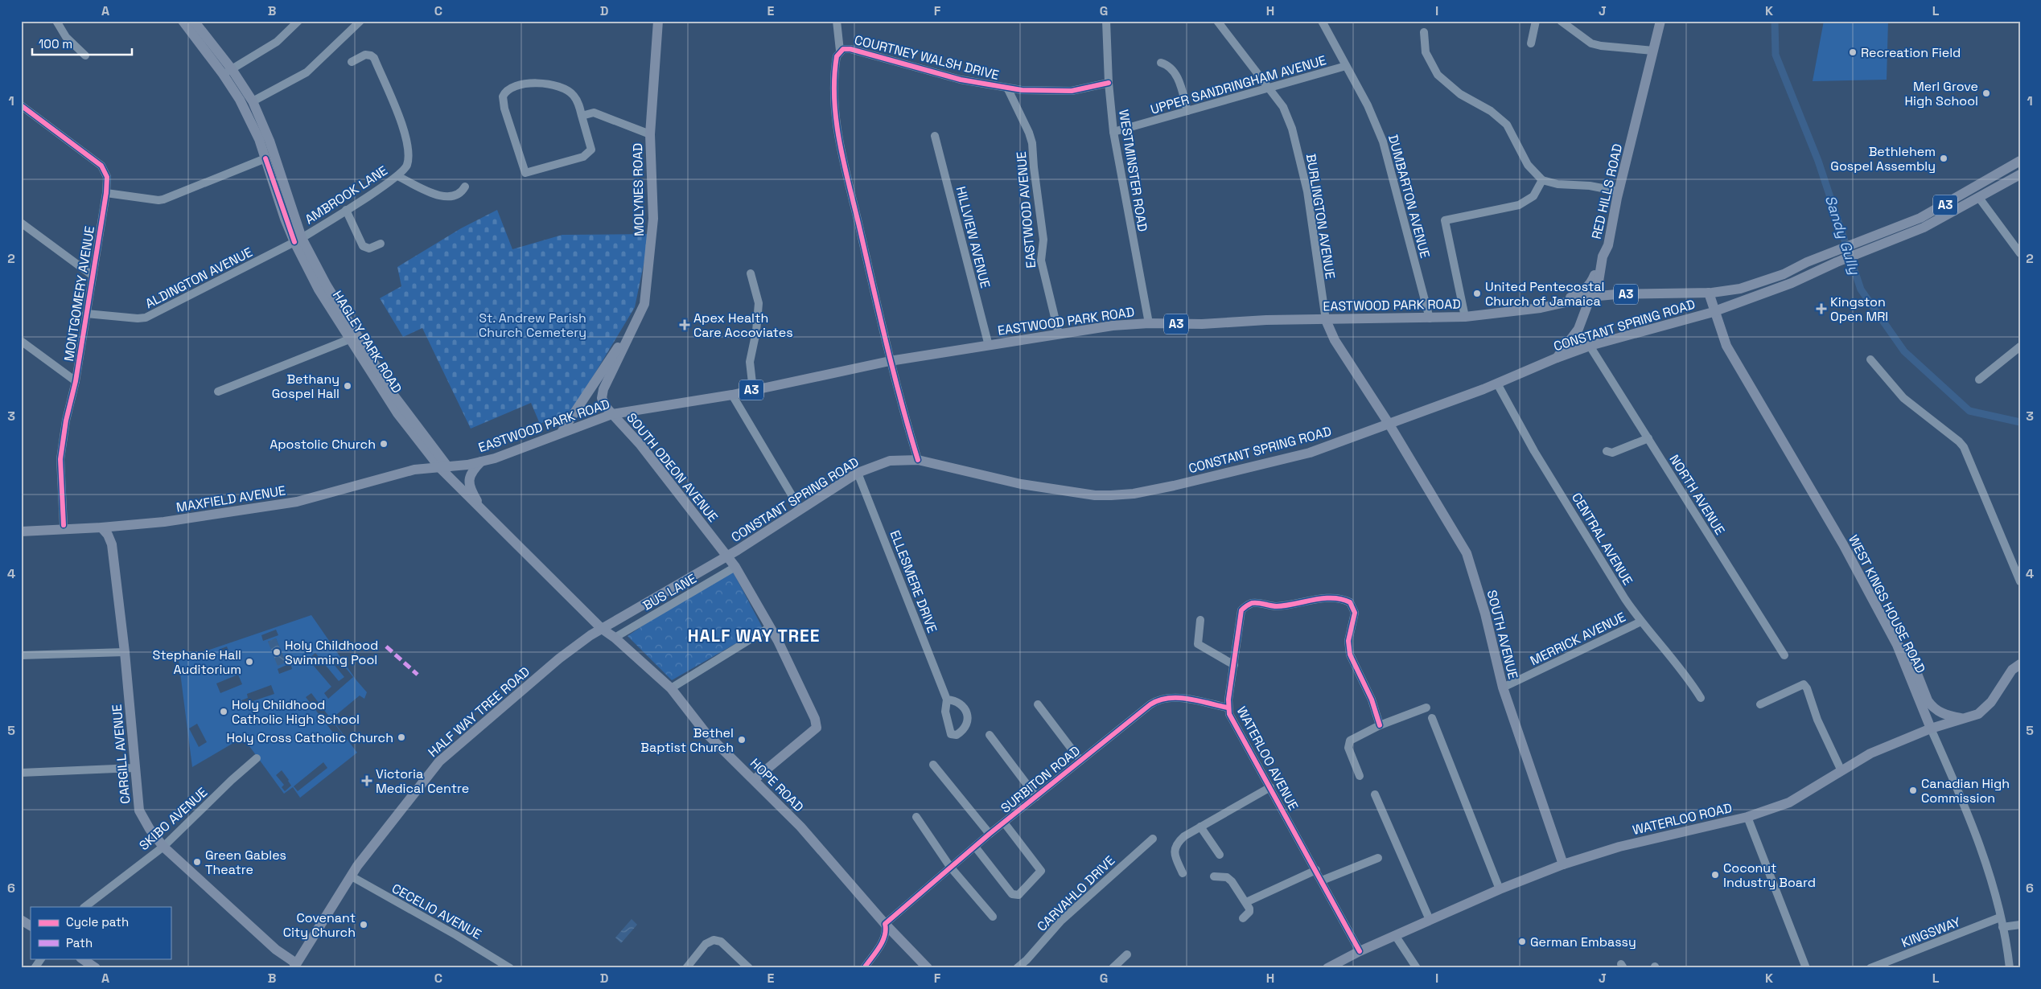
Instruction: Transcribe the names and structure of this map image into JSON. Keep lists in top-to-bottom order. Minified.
{"streets":{"main road":["MOLYNES ROAD","RED HILLS ROAD","A3","EASTWOOD PARK ROAD","CONSTANT SPRING ROAD","HAGLEY PARK ROAD","SOUTH ODEON AVENUE","MAXFIELD AVENUE","WEST KINGS HOUSE ROAD","SOUTH AVENUE","HALF WAY TREE ROAD","CARGILL AVENUE","HOPE ROAD","WATERLOO ROAD"],"street":["COURTNEY WALSH DRIVE","UPPER SANDRINGHAM AVENUE","WESTMINSTER ROAD","AMBROOK LANE","DUMBARTON AVENUE","EASTWOOD AVENUE","BURLINGTON AVENUE","HILLVIEW AVENUE","ALDINGTON AVENUE","MONTGOMERY AVENUE","NORTH AVENUE","CENTRAL AVENUE","ELLESMERE DRIVE","BUS LANE","MERRICK AVENUE","WATERLOO AVENUE","SURBITON ROAD","SKIBO AVENUE","CARVAHLO DRIVE","CECELIO AVENUE","KINGSWAY"]},"crossings":[["COURTNEY WALSH DRIVE","WESTMINSTER ROAD"],["COURTNEY WALSH DRIVE","EASTWOOD AVENUE"],["COURTNEY WALSH DRIVE","EASTWOOD PARK ROAD"],["COURTNEY WALSH DRIVE","CONSTANT SPRING ROAD"],["UPPER SANDRINGHAM AVENUE","WESTMINSTER ROAD"],["UPPER SANDRINGHAM AVENUE","DUMBARTON AVENUE"],["UPPER SANDRINGHAM AVENUE","BURLINGTON AVENUE"],["WESTMINSTER ROAD","EASTWOOD PARK ROAD"],["MOLYNES ROAD","EASTWOOD PARK ROAD"],["MOLYNES ROAD","SOUTH ODEON AVENUE"],["RED HILLS ROAD","EASTWOOD PARK ROAD"],["RED HILLS ROAD","CONSTANT SPRING ROAD"],["AMBROOK LANE","ALDINGTON AVENUE"],["AMBROOK LANE","HAGLEY PARK ROAD"],["DUMBARTON AVENUE","EASTWOOD PARK ROAD"],["EASTWOOD AVENUE","EASTWOOD PARK ROAD"],["BURLINGTON AVENUE","EASTWOOD PARK ROAD"],["BURLINGTON AVENUE","SOUTH AVENUE"],["HILLVIEW AVENUE","EASTWOOD PARK ROAD"],["ALDINGTON AVENUE","MONTGOMERY AVENUE"],["ALDINGTON AVENUE","HAGLEY PARK ROAD"],["EASTWOOD PARK ROAD","CONSTANT SPRING ROAD"],["EASTWOOD PARK ROAD","HAGLEY PARK ROAD"],["EASTWOOD PARK ROAD","SOUTH ODEON AVENUE"],["EASTWOOD PARK ROAD","MAXFIELD AVENUE"],["EASTWOOD PARK ROAD","WEST KINGS HOUSE ROAD"],["EASTWOOD PARK ROAD","SOUTH AVENUE"],["CONSTANT SPRING ROAD","HAGLEY PARK ROAD"],["CONSTANT SPRING ROAD","SOUTH ODEON AVENUE"],["CONSTANT SPRING ROAD","NORTH AVENUE"],["CONSTANT SPRING ROAD","CENTRAL AVENUE"],["CONSTANT SPRING ROAD","ELLESMERE DRIVE"],["CONSTANT SPRING ROAD","WEST KINGS HOUSE ROAD"],["CONSTANT SPRING ROAD","SOUTH AVENUE"],["CONSTANT SPRING ROAD","HALF WAY TREE ROAD"],["CONSTANT SPRING ROAD","HOPE ROAD"],["HAGLEY PARK ROAD","MAXFIELD AVENUE"],["HAGLEY PARK ROAD","HALF WAY TREE ROAD"],["HAGLEY PARK ROAD","HOPE ROAD"],["SOUTH ODEON AVENUE","BUS LANE"],["SOUTH ODEON AVENUE","HOPE ROAD"],["MAXFIELD AVENUE","CARGILL AVENUE"],["CENTRAL AVENUE","MERRICK AVENUE"],["BUS LANE","HOPE ROAD"],["WEST KINGS HOUSE ROAD","WATERLOO ROAD"],["WEST KINGS HOUSE ROAD","KINGSWAY"],["SOUTH AVENUE","MERRICK AVENUE"],["SOUTH AVENUE","WATERLOO ROAD"],["HALF WAY TREE ROAD","CARGILL AVENUE"],["HALF WAY TREE ROAD","HOPE ROAD"],["HALF WAY TREE ROAD","CECELIO AVENUE"],["CARGILL AVENUE","SKIBO AVENUE"],["WATERLOO AVENUE","SURBITON ROAD"],["WATERLOO AVENUE","WATERLOO ROAD"],["SURBITON ROAD","HOPE ROAD"]],"districts":["HALF WAY TREE"],"water":["Sandy Gully"],"parks":["St. Andrew Parish Church Cemetery"],"places":{"other":["Recreation Field","Merl Grove High School","Bethlehem Gospel Assembly","United Pentecostal Church of Jamaica","Bethany Gospel Hall","Apostolic Church","Holy Childhood Swimming Pool","Stephanie Hall Auditorium","Holy Childhood Catholic High School","Holy Cross Catholic Church","Bethel Baptist Church","Canadian High Commission","Green Gables Theatre","Coconut Industry Board","Covenant City Church","German Embassy"],"health":["Kingston Open MRI","Apex Health Care Accoviates","Victoria Medical Centre"]},"legend":["Cycle path","Path"],"scale_bar":"100 m","grid":{"columns":["A","B","C","D","E","F","G","H","I","J","K","L"],"rows":["1","2","3","4","5","6"]}}
